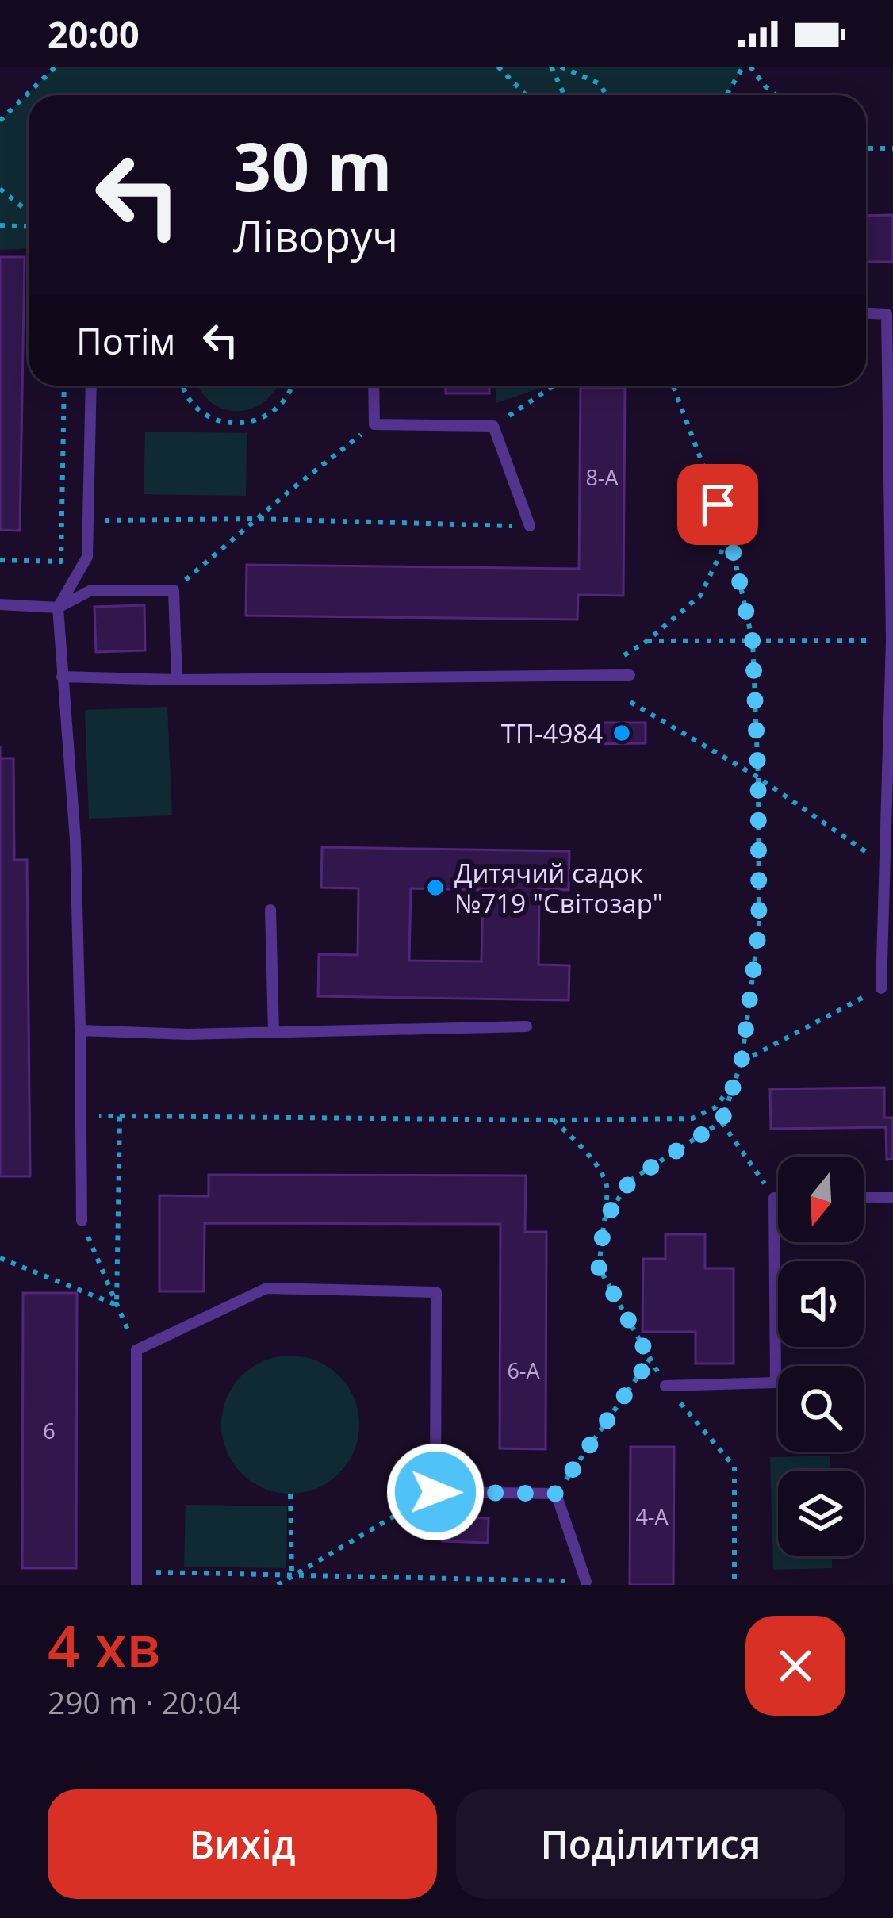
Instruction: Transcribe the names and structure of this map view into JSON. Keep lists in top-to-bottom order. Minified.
{"places":["ТП-4984","Дитячий садок №719 \"Світозар\""],"house_numbers":["8-А","6-А","6","4-А"],"north":"bottom","page":{"status":"20:00","turn":["30 m","Ліворуч"],"then":"Потім","heading":["4 хв","290 m · 20:04"],"buttons":["Вихід","Поділитися"]}}
